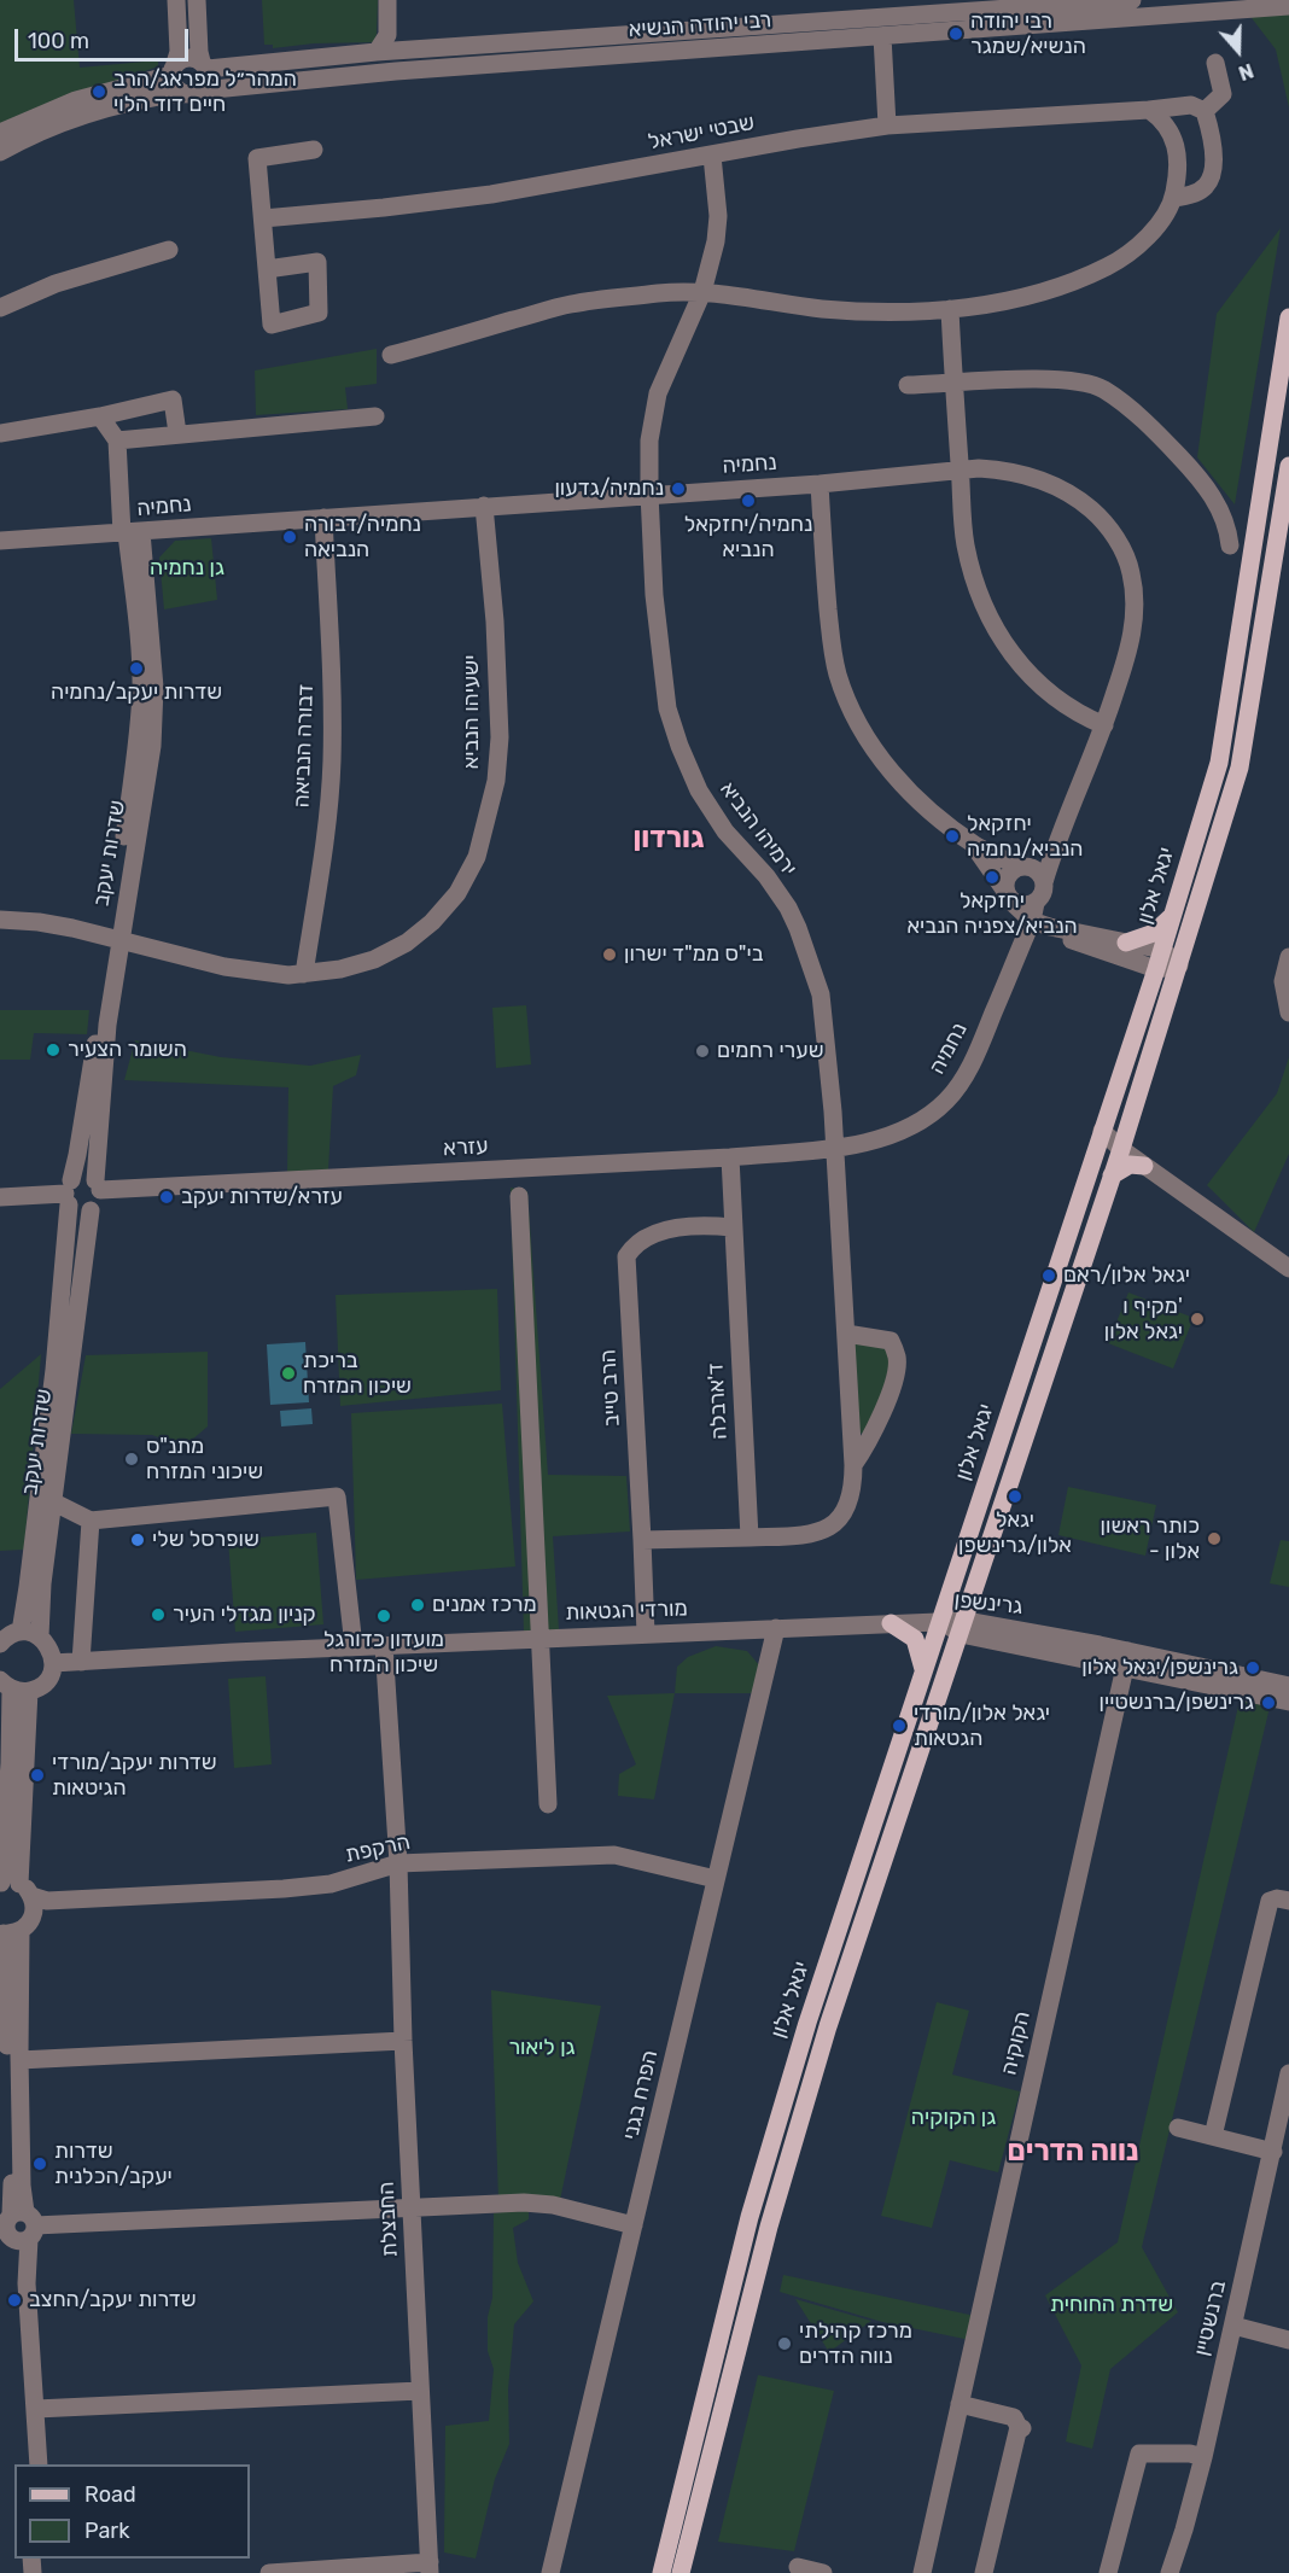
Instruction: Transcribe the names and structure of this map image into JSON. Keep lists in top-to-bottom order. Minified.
{"streets":{"main road":["יגאל אלון"],"street":["רבי יהודה הנשיא","שבטי ישראל","נחמיה","ישעיהו הנביא","דבורה הנביאה","ירמיהו הנביא","שדרות יעקב","עזרא","הרב טייב","ד'ארבלה","גרינשפן","מורדי הגטאות","הרקפת","הקוקיה","הפרח בגני","החבצלת","ברנשטיין"]},"crossings":[["שבטי ישראל","ירמיהו הנביא"],["נחמיה","ישעיהו הנביא"],["נחמיה","דבורה הנביאה"],["נחמיה","ירמיהו הנביא"],["נחמיה","שדרות יעקב"],["נחמיה","עזרא"],["ישעיהו הנביא","דבורה הנביאה"],["ישעיהו הנביא","שדרות יעקב"],["ירמיהו הנביא","עזרא"],["ירמיהו הנביא","ד'ארבלה"],["שדרות יעקב","עזרא"],["יגאל אלון","גרינשפן"],["יגאל אלון","מורדי הגטאות"],["עזרא","ד'ארבלה"],["הרב טייב","ד'ארבלה"],["הרב טייב","מורדי הגטאות"],["גרינשפן","מורדי הגטאות"],["גרינשפן","הקוקיה"],["מורדי הגטאות","הפרח בגני"],["מורדי הגטאות","החבצלת"],["הרקפת","הפרח בגני"],["הרקפת","החבצלת"]],"districts":["גורדון","נווה הדרים"],"parks":["גן נחמיה","גן ליאור","גן הקוקיה","שדרת החוחית"],"places":["רבי יהודה הנשיא/שמגר","המהר״ל מפראג/הרב חיים דוד הלוי","נחמיה/גדעון","נחמיה/יחזקאל הנביא","נחמיה/דבורה הנביאה","שדרות יעקב/נחמיה","יחזקאל הנביא/נחמיה","יחזקאל הנביא/צפניה הנביא","בי\"ס ממ\"ד ישרון","השומר הצעיר","שערי רחמים","עזרא/שדרות יעקב","יגאל אלון/ראם","מקיף ו' יגאל אלון","בריכת שיכון המזרח","מתנ\"ס שיכוני המזרח","יגאל אלון/גרינשפן","כותר ראשון - אלון","שופרסל שלי","מרכז אמנים","קניון מגדלי העיר","מועדון כדורגל שיכון המזרח","גרינשפן/יגאל אלון","גרינשפן/ברנשטיין","יגאל אלון/מורדי הגטאות","שדרות יעקב/מורדי הגיטאות","שדרות יעקב/הכלנית","שדרות יעקב/החצב","מרכז קהילתי נווה הדרים"],"legend":["Road","Park"],"scale_bar":"100 m","north":"bottom"}
